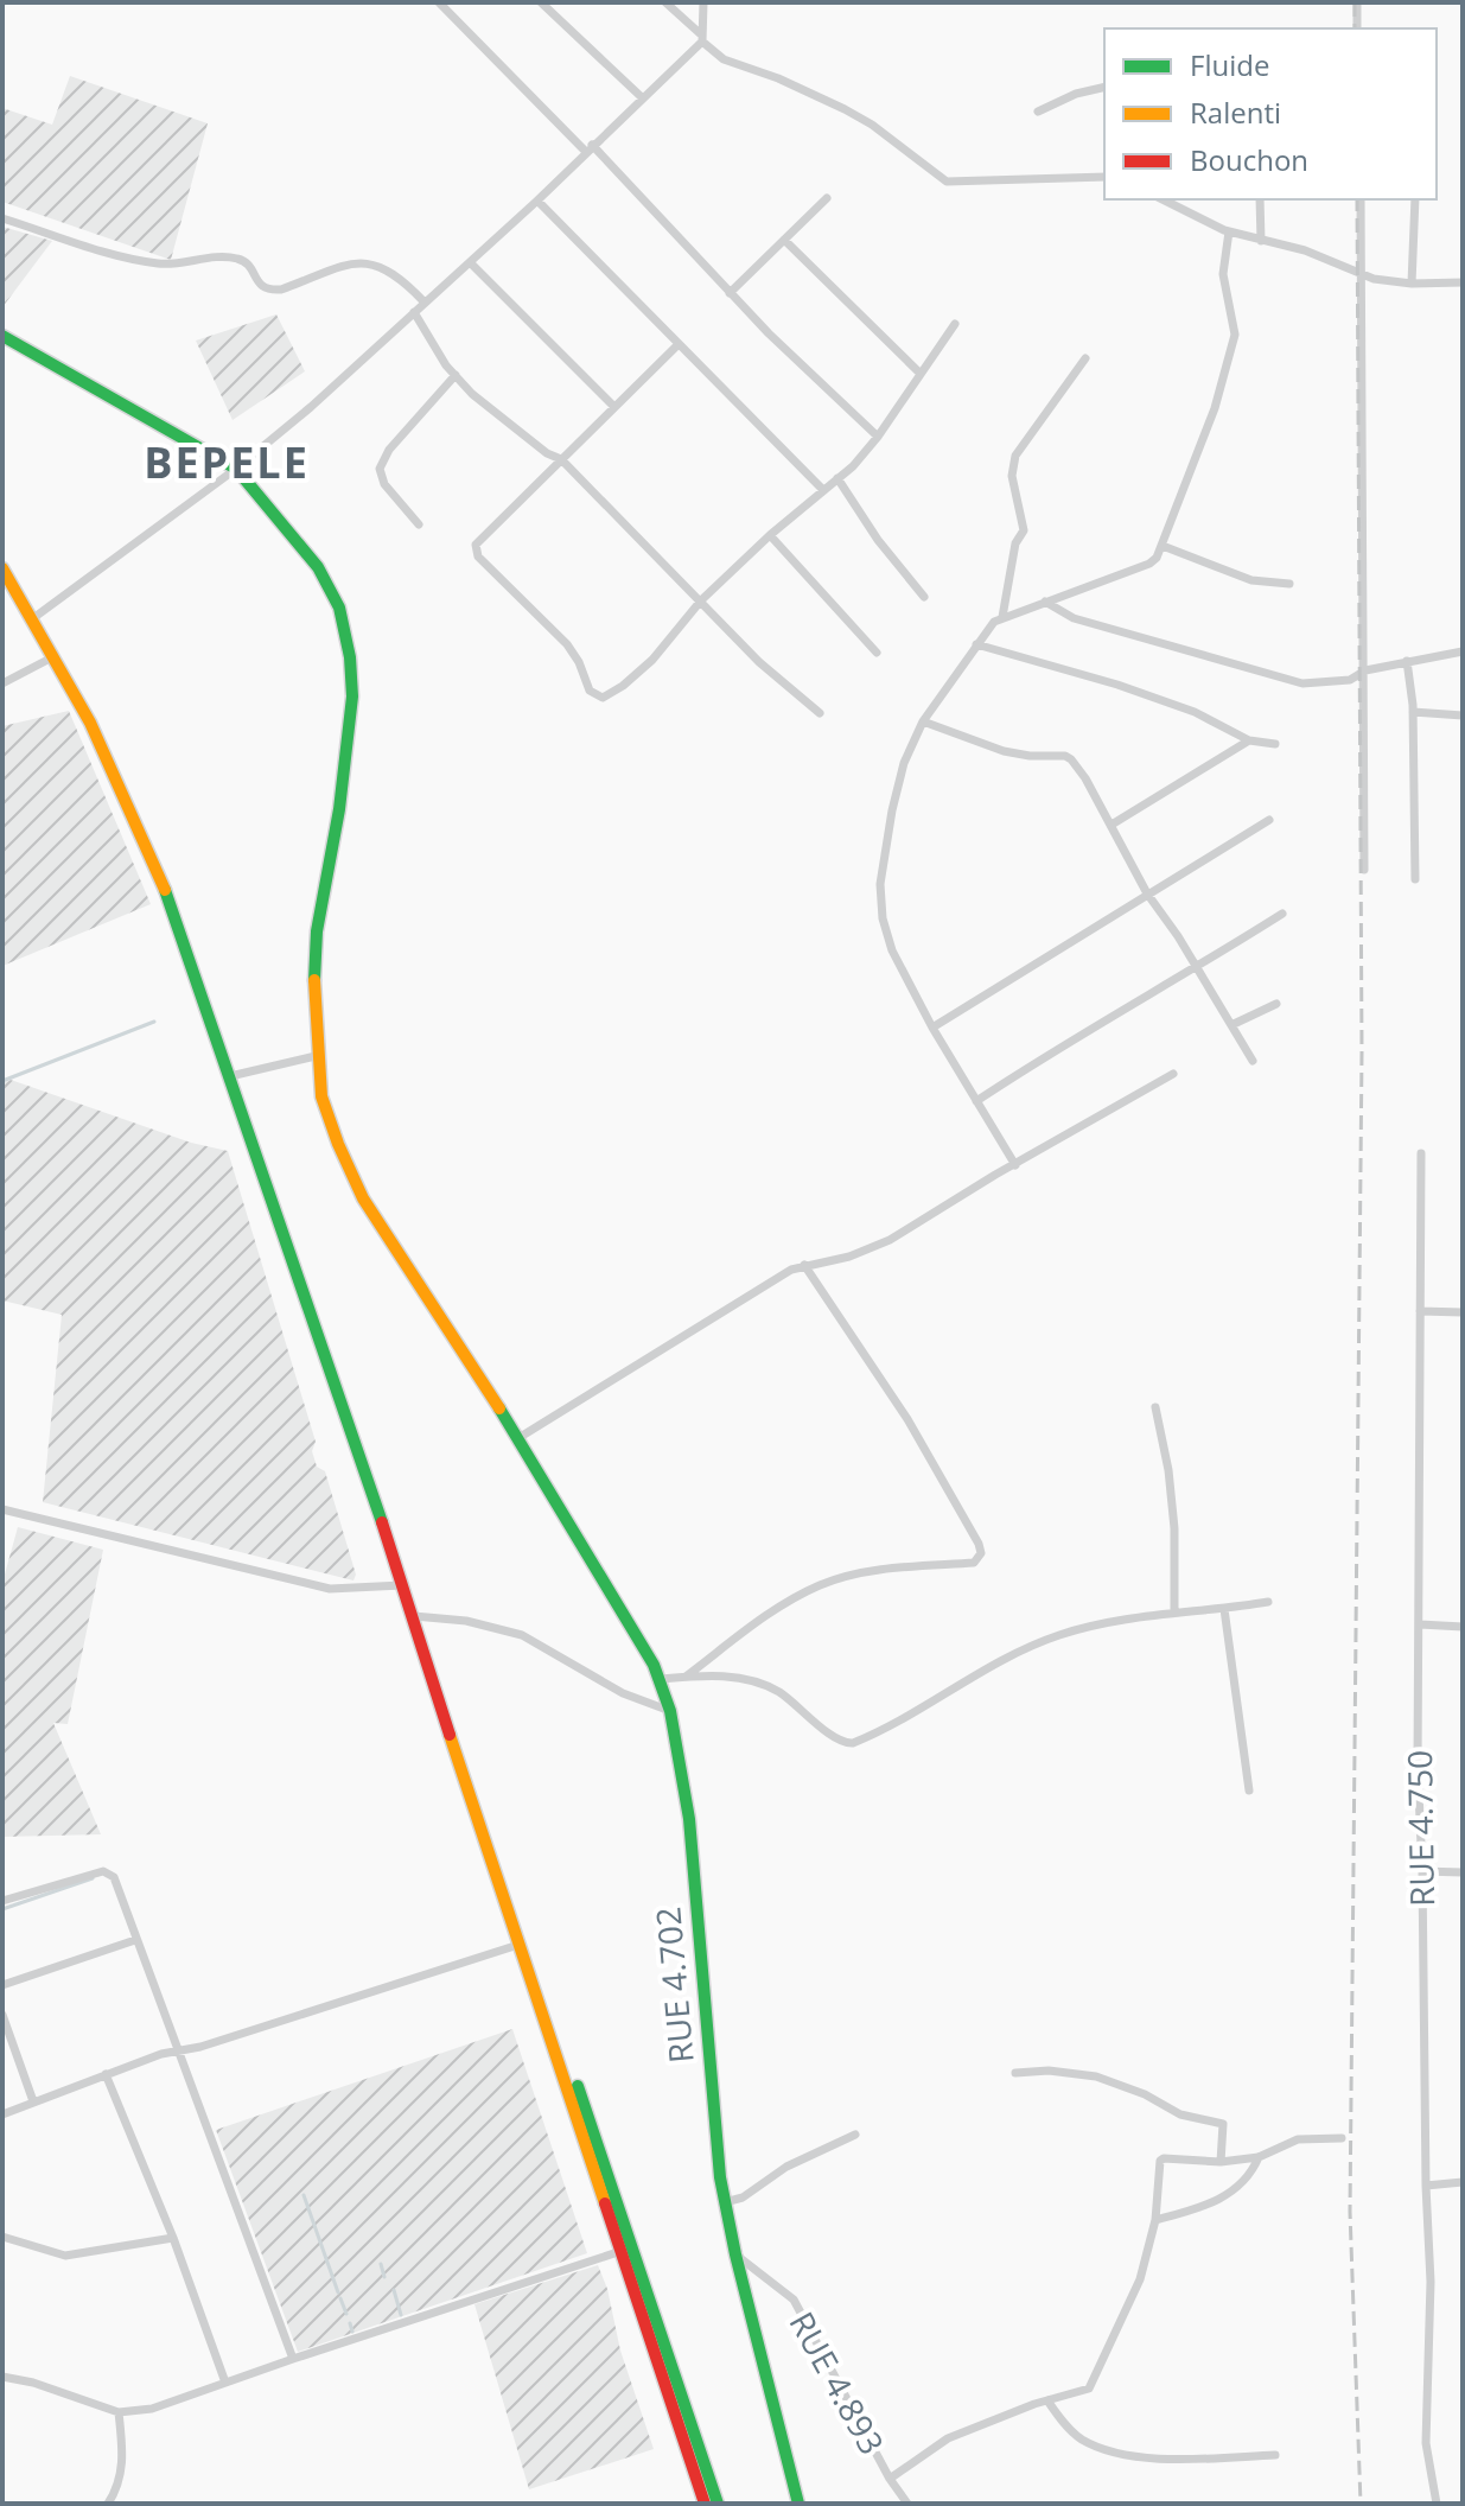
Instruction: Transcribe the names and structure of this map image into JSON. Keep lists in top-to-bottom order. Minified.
{"streets":{"main road":["RUE 4.702"],"street":["RUE 4.750","RUE 4.893"]},"crossings":[["RUE 4.702","RUE 4.893"]],"districts":["BEPELE"],"legend":["Fluide","Ralenti","Bouchon"]}
